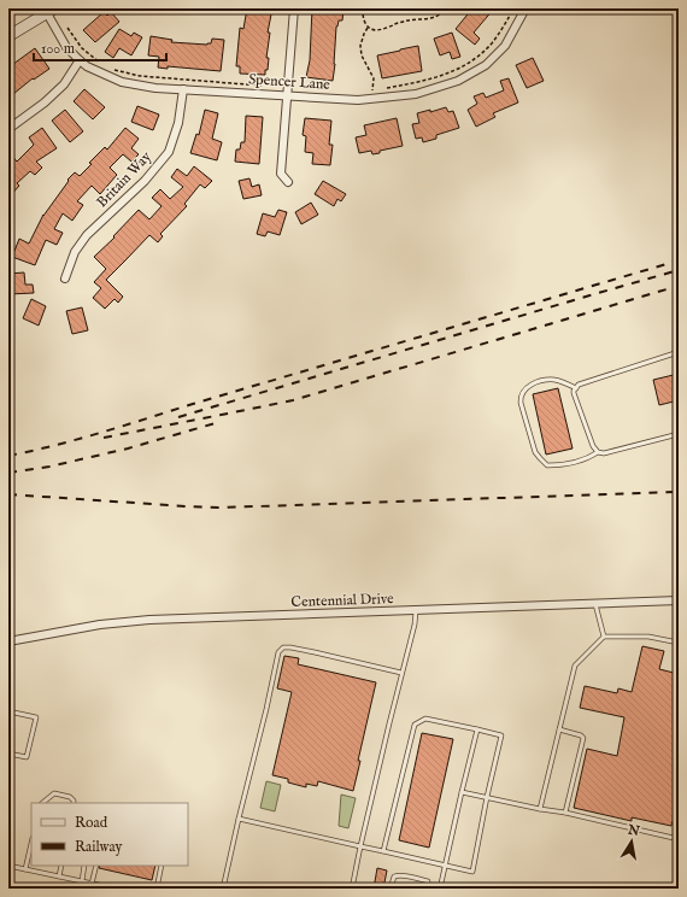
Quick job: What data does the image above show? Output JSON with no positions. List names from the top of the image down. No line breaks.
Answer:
{"streets":{"street":["Spencer Lane","Britain Way","Centennial Drive"]},"crossings":[["Spencer Lane","Britain Way"]],"legend":["Road","Railway"],"scale_bar":"100 m","north":"top"}
